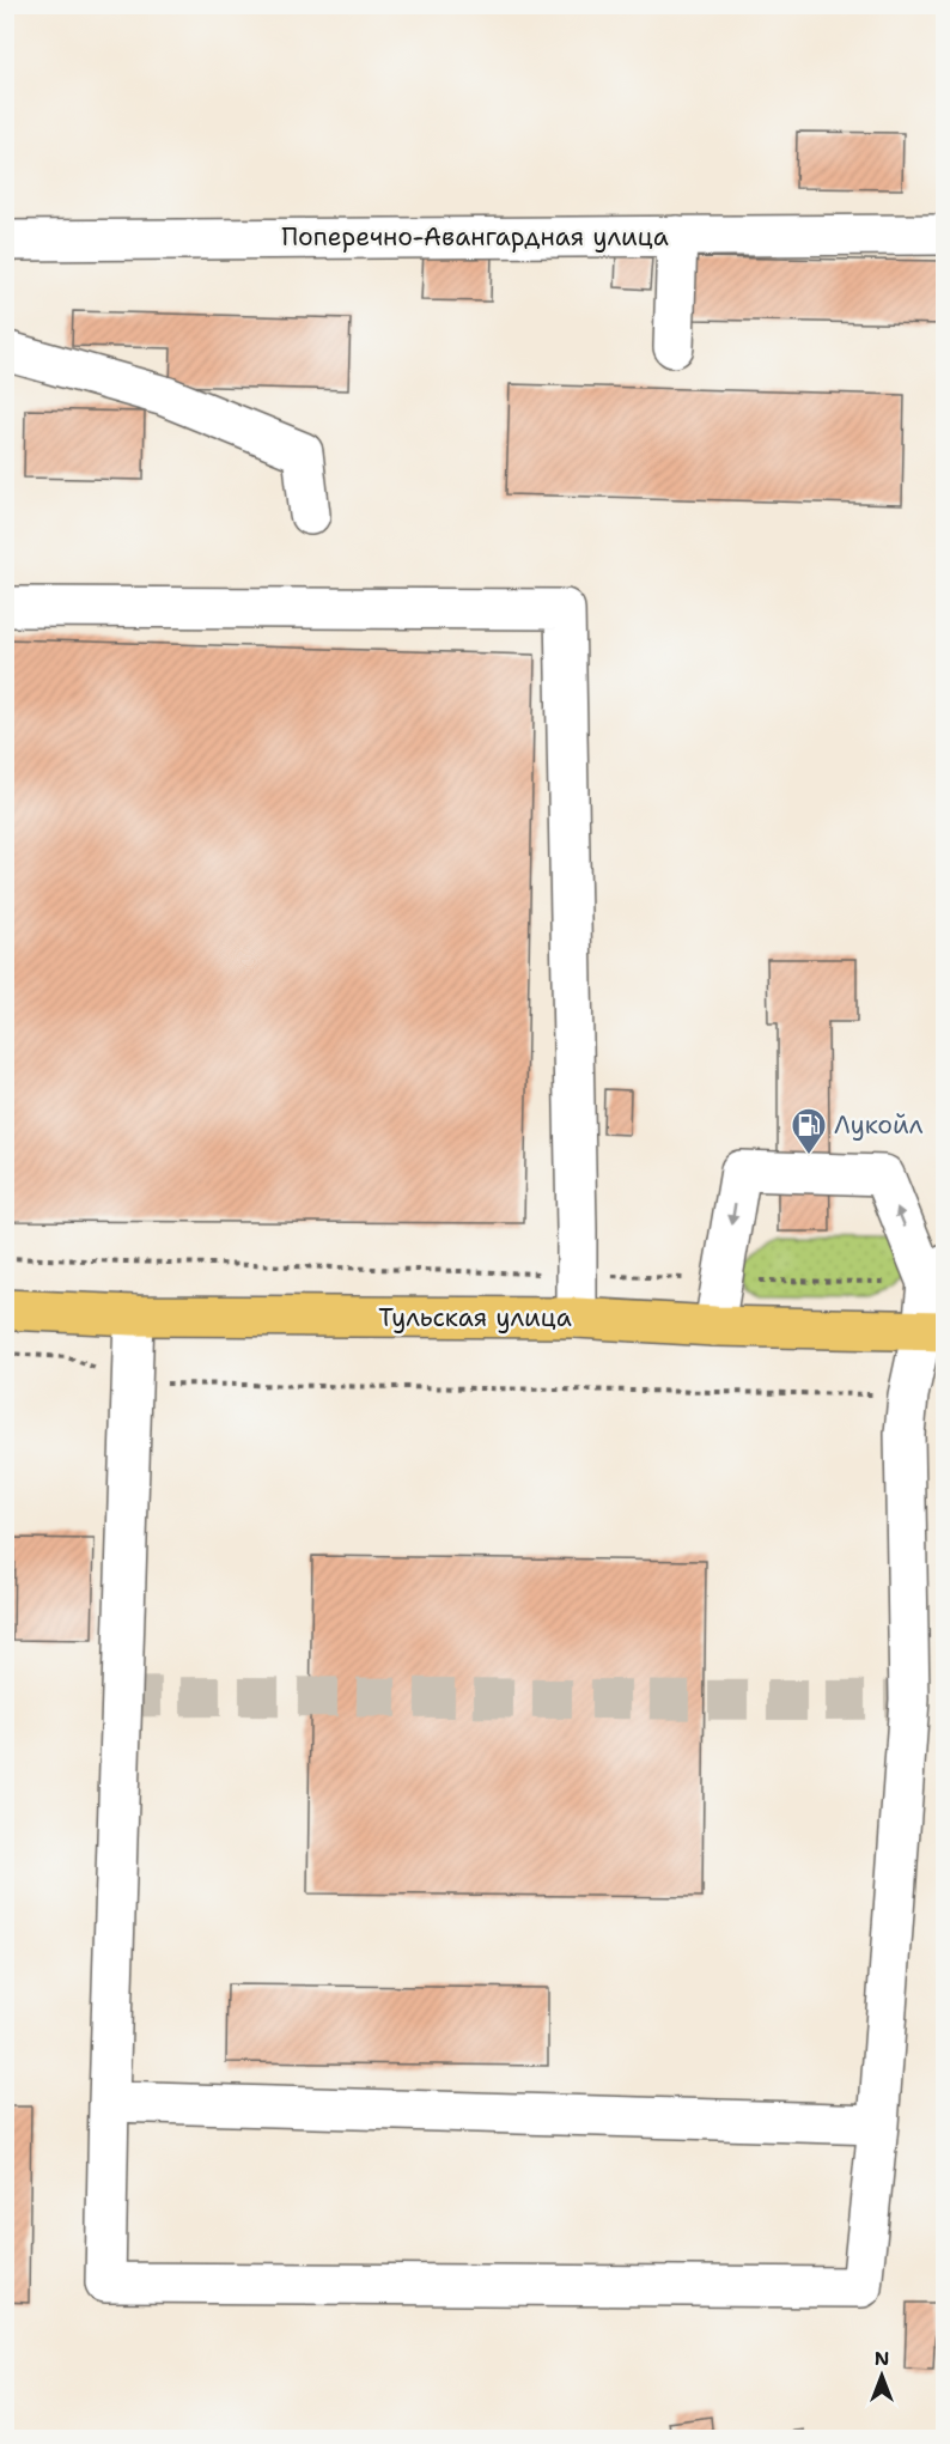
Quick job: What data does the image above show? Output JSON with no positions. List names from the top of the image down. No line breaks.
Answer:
{"streets":{"main road":["Тульская улица"],"street":["Поперечно-Авангардная улица"]},"places":{"fuel station":["Лукойл"]},"north":"top"}
